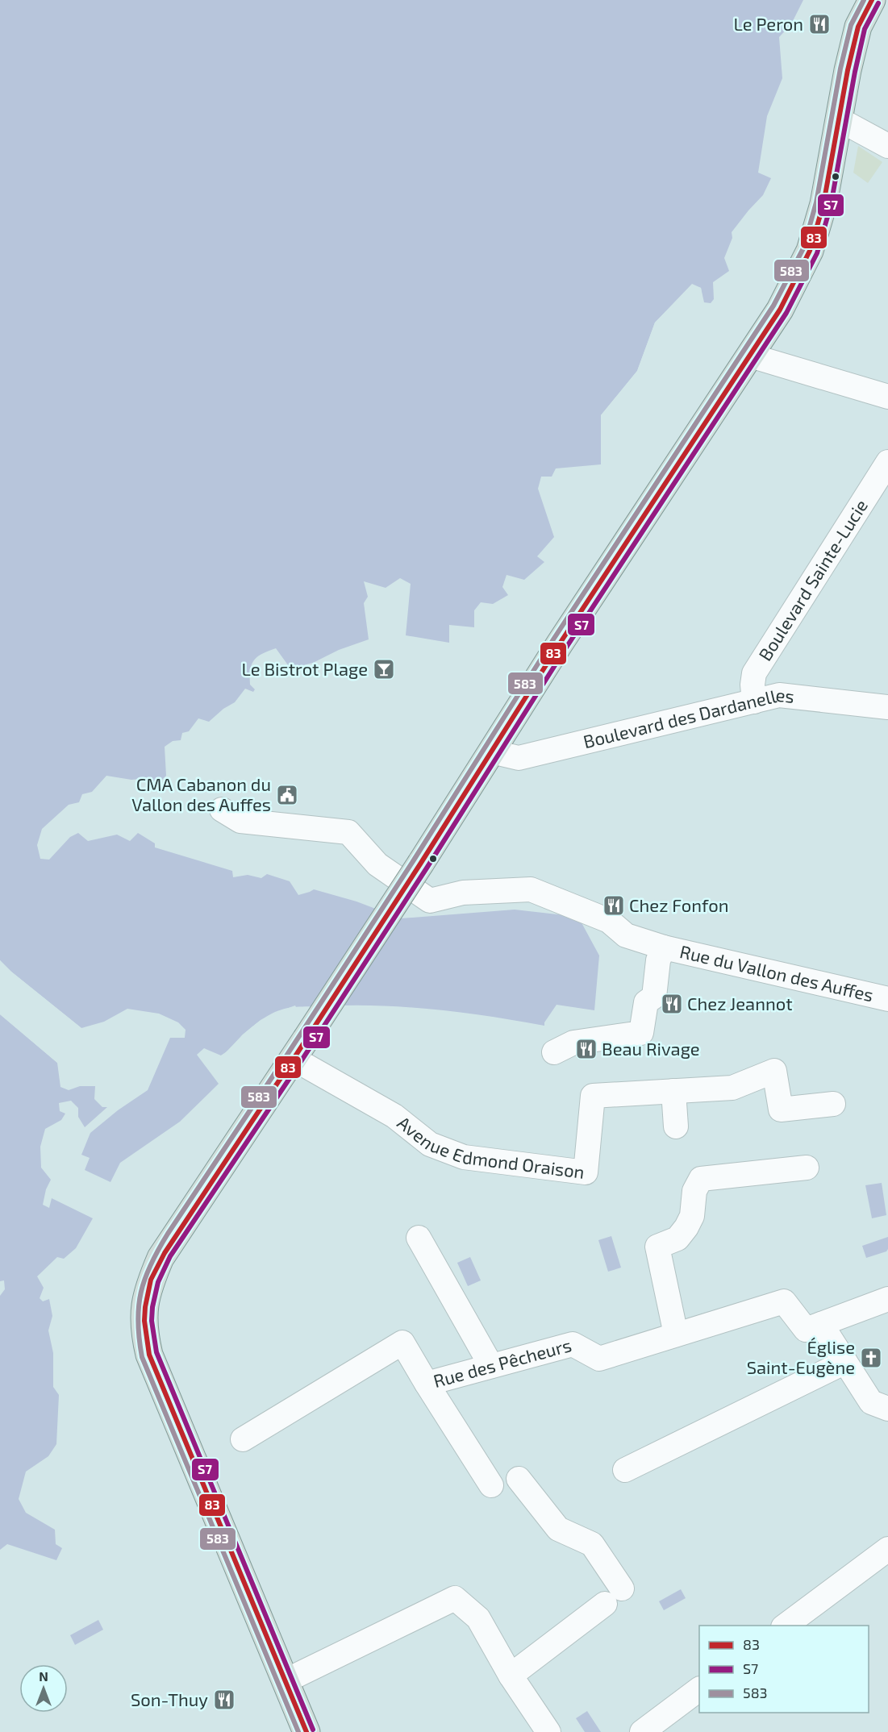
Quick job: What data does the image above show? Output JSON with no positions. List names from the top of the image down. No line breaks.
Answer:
{"streets":{"street":["Boulevard Sainte-Lucie","Boulevard des Dardanelles","Rue du Vallon des Auffes","Avenue Edmond Oraison","Rue des Pêcheurs"]},"crossings":[["Boulevard Sainte-Lucie","Boulevard des Dardanelles"]],"places":{"restaurant":["Le Peron","Chez Fonfon","Chez Jeannot","Beau Rivage","Son-Thuy"],"bar":["Le Bistrot Plage"],"public building":["CMA Cabanon du Vallon des Auffes"],"church":["Église Saint-Eugène"]},"lines":["transit line 83","transit line 583","transit line S7"],"legend":["83","S7","583"],"north":"top"}
